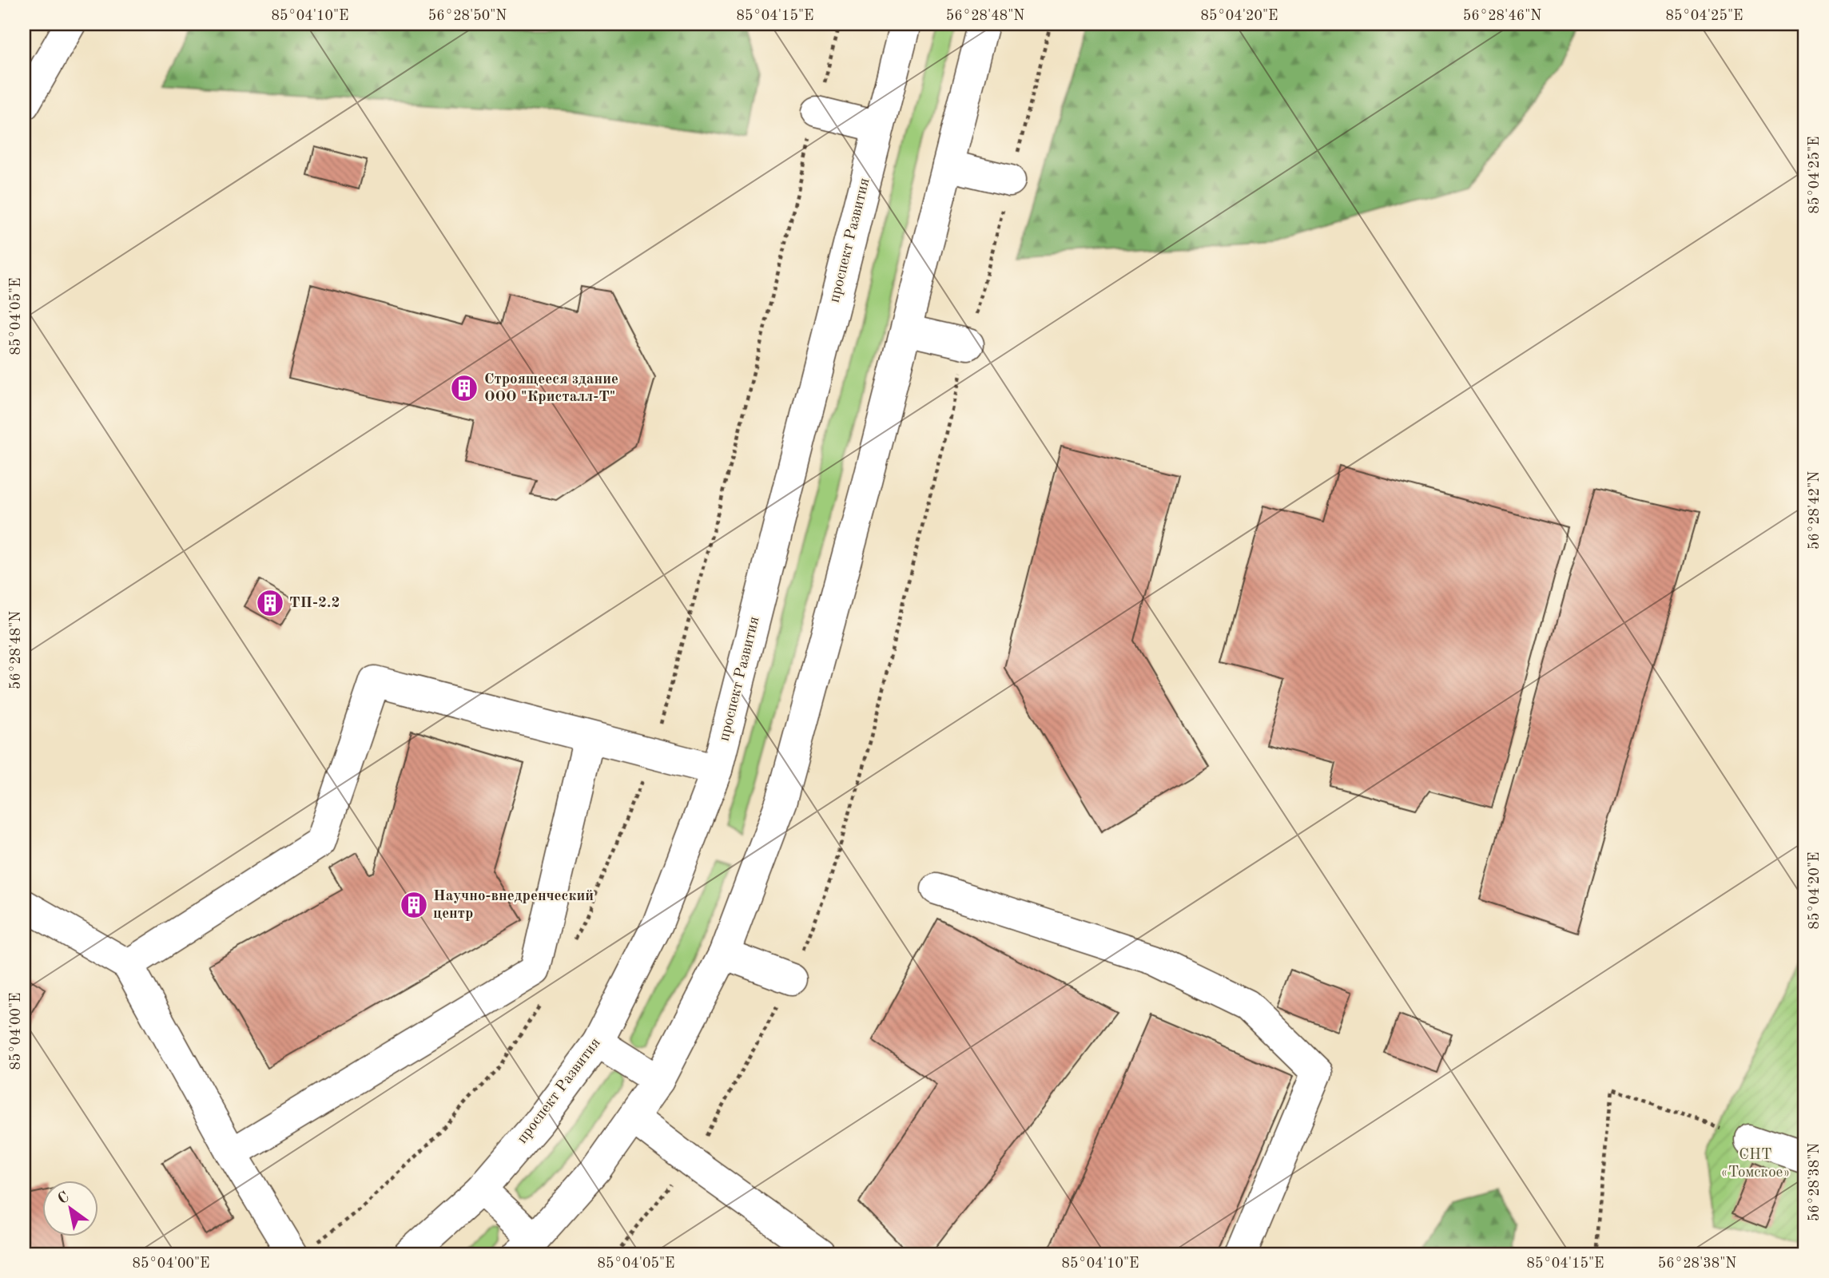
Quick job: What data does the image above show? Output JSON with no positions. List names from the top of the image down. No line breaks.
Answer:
{"streets":{"street":["проспект Развития"]},"parks":["СНТ «Томское»"],"places":{"building":["Строящееся здание ООО \"Кристалл-Т\"","ТП-2.2","Научно-внедренческий центр"]},"north":"top left","coordinates":["85°04'10\"E","56°28'50\"N","85°04'15\"E","56°28'48\"N","85°04'20\"E","56°28'46\"N","85°04'25\"E","85°04'05\"E","56°28'42\"N","85°04'00\"E","56°28'38\"N"]}
